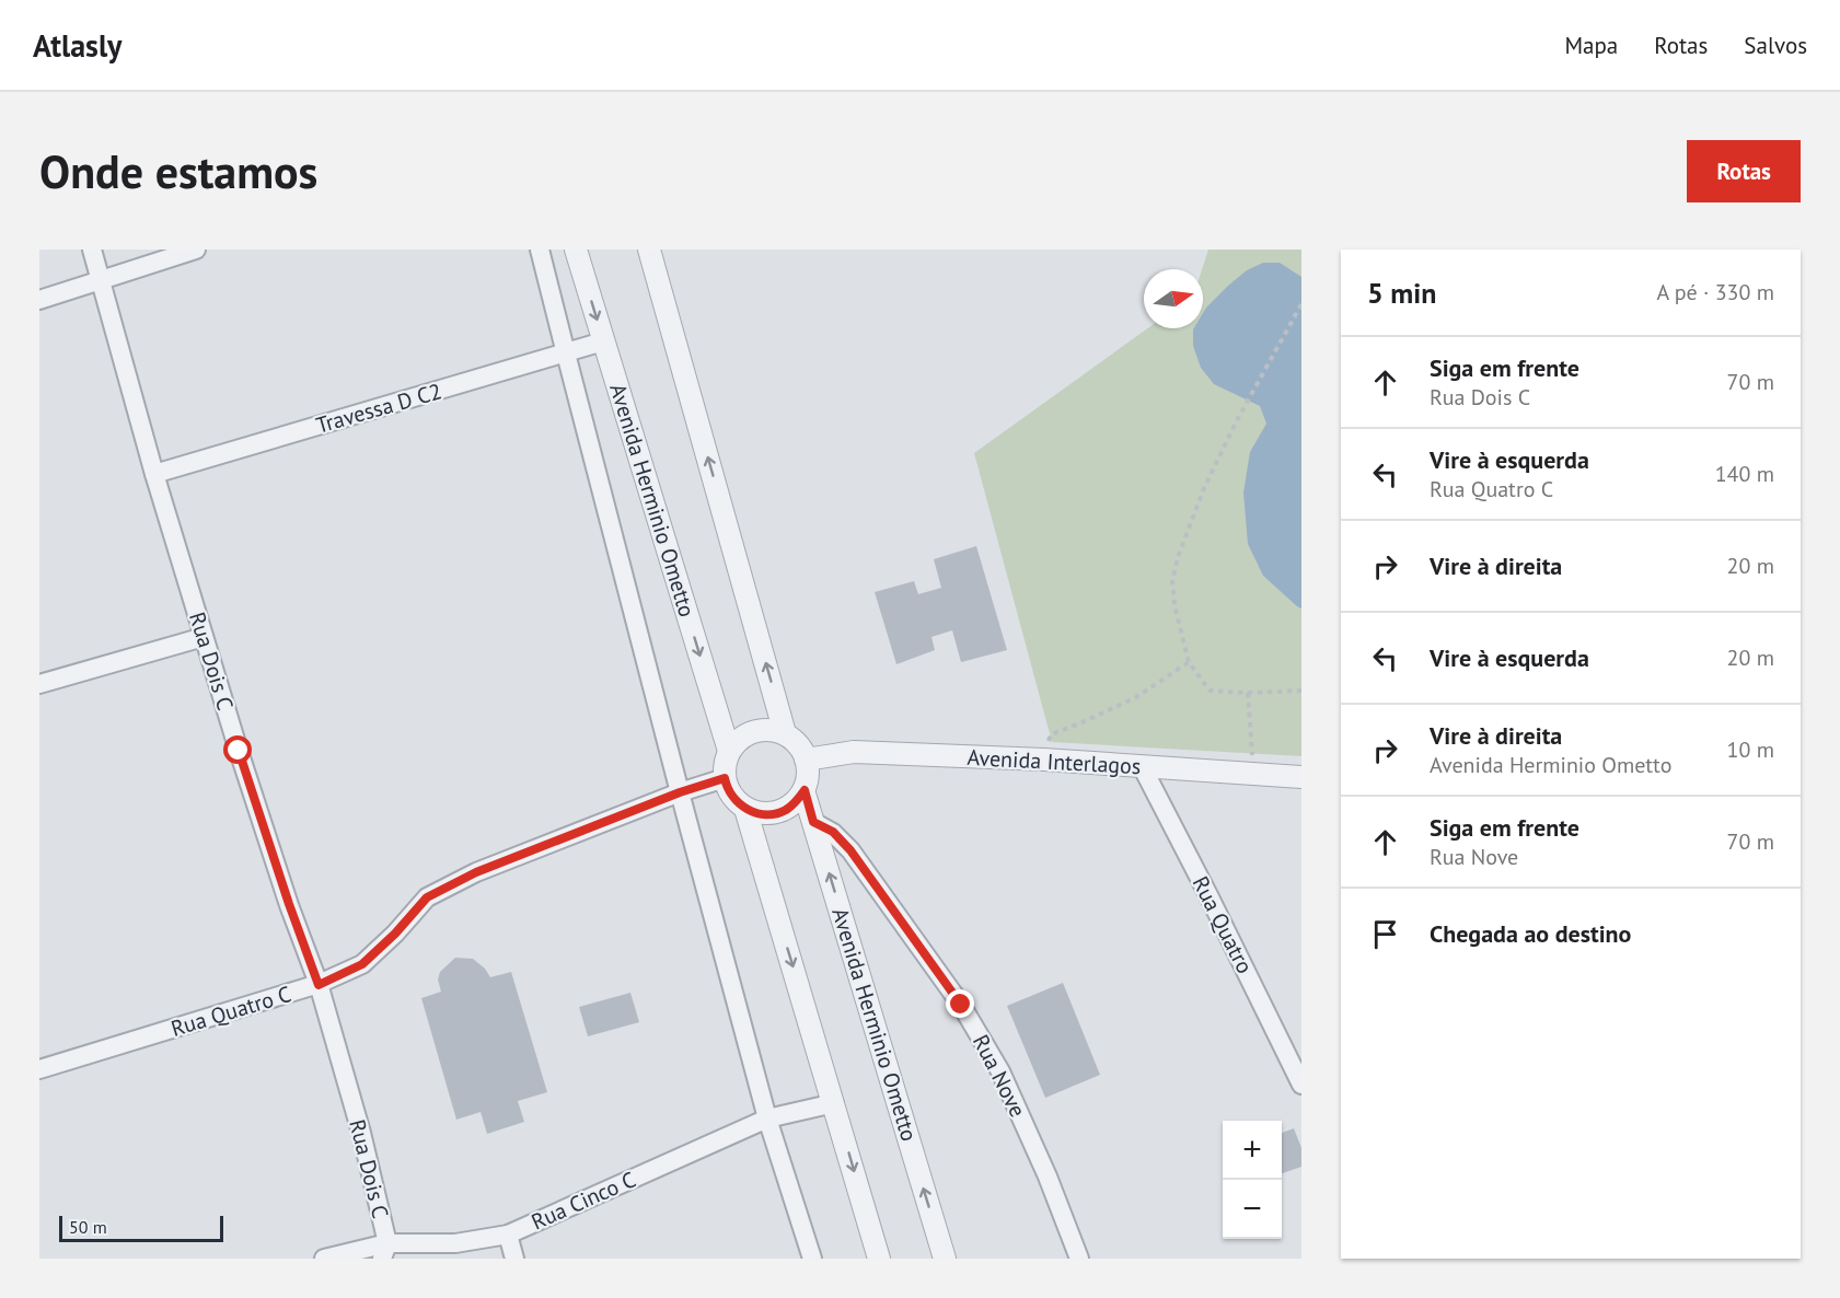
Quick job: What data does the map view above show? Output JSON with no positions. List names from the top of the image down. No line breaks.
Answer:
{"streets":{"street":["Travessa D C2","Avenida Herminio Ometto","Rua Dois C","Avenida Interlagos","Rua Quatro","Rua Quatro C","Rua Nove","Rua Cinco C"]},"crossings":[["Travessa D C2","Avenida Herminio Ometto"],["Travessa D C2","Rua Dois C"],["Avenida Herminio Ometto","Avenida Interlagos"],["Avenida Herminio Ometto","Rua Quatro C"],["Avenida Herminio Ometto","Rua Nove"],["Rua Dois C","Rua Quatro C"],["Rua Dois C","Rua Cinco C"],["Avenida Interlagos","Rua Quatro"],["Avenida Interlagos","Rua Quatro C"]],"scale_bar":"50 m","north":"right","page":{"header":"Atlasly","nav":["Mapa","Rotas","Salvos"],"buttons":"Rotas","title":"Onde estamos","heading":["5 min","A pé · 330 m"],"list":[["Siga em frente","Rua Dois C","70 m"],["Vire à esquerda","Rua Quatro C","140 m"],["Vire à direita","20 m"],["Vire à esquerda","20 m"],["Vire à direita","Avenida Herminio Ometto","10 m"],["Siga em frente","Rua Nove","70 m"],"Chegada ao destino"],"map_buttons":["+","−"],"scale":"50 m"}}
